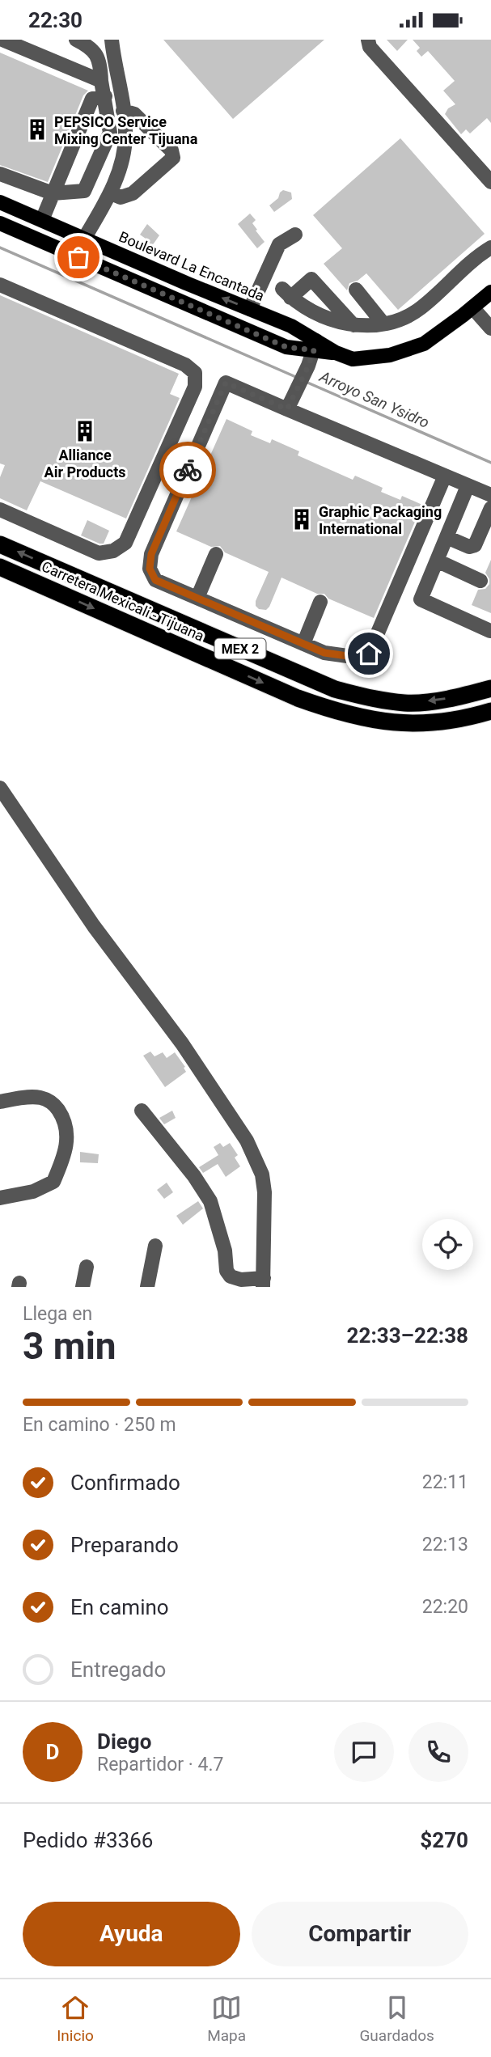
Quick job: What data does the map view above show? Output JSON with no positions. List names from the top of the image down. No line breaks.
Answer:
{"streets":{"highway":["Carretera Mexicali - Tijuana","MEX 2"],"main road":["Boulevard La Encantada"]},"water":["Arroyo San Ysidro"],"places":{"building":["PEPSICO Service Mixing Center Tijuana","Alliance Air Products","Graphic Packaging International"]},"page":{"status":"22:30","heading":["3 min","Llega en","22:33–22:38"],"panel":["Diego","Repartidor · 4.7","Pedido #3366","$270"],"bar":"En camino · 250 m","list":[["Confirmado","22:11"],["Preparando","22:13"],["En camino","22:20"],"Entregado"],"round":"D","buttons":["Ayuda","Compartir"],"tabs":["Inicio","Mapa","Guardados"]}}
